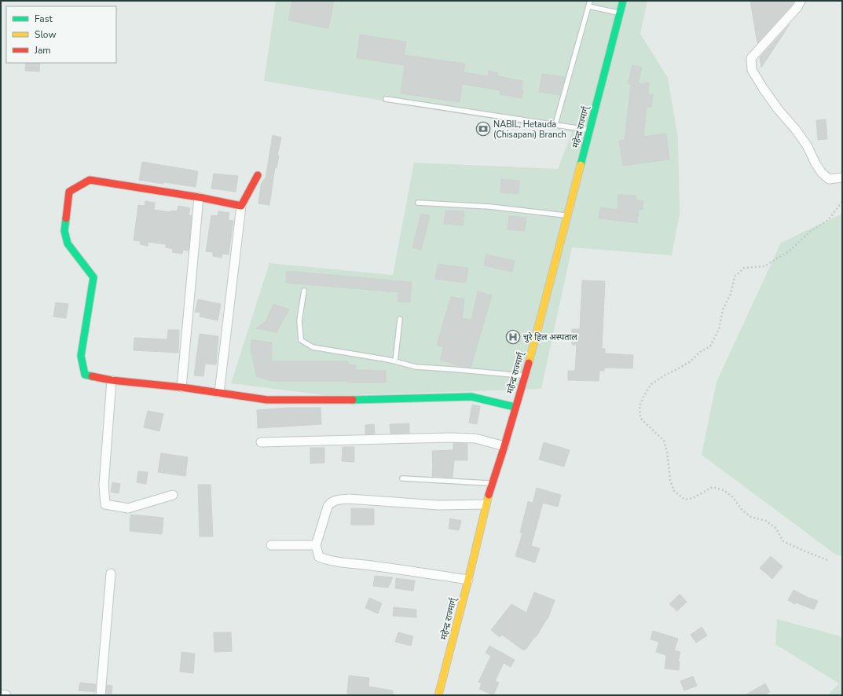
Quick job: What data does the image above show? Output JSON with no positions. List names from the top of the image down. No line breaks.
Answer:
{"streets":{"main road":["महेन्द्र राज्मार्ग्"]},"places":{"bank":["NABIL, Hetauda (Chisapani) Branch"],"hospital":["चुरे हिल अस्पताल"]},"legend":["Fast","Slow","Jam"]}
